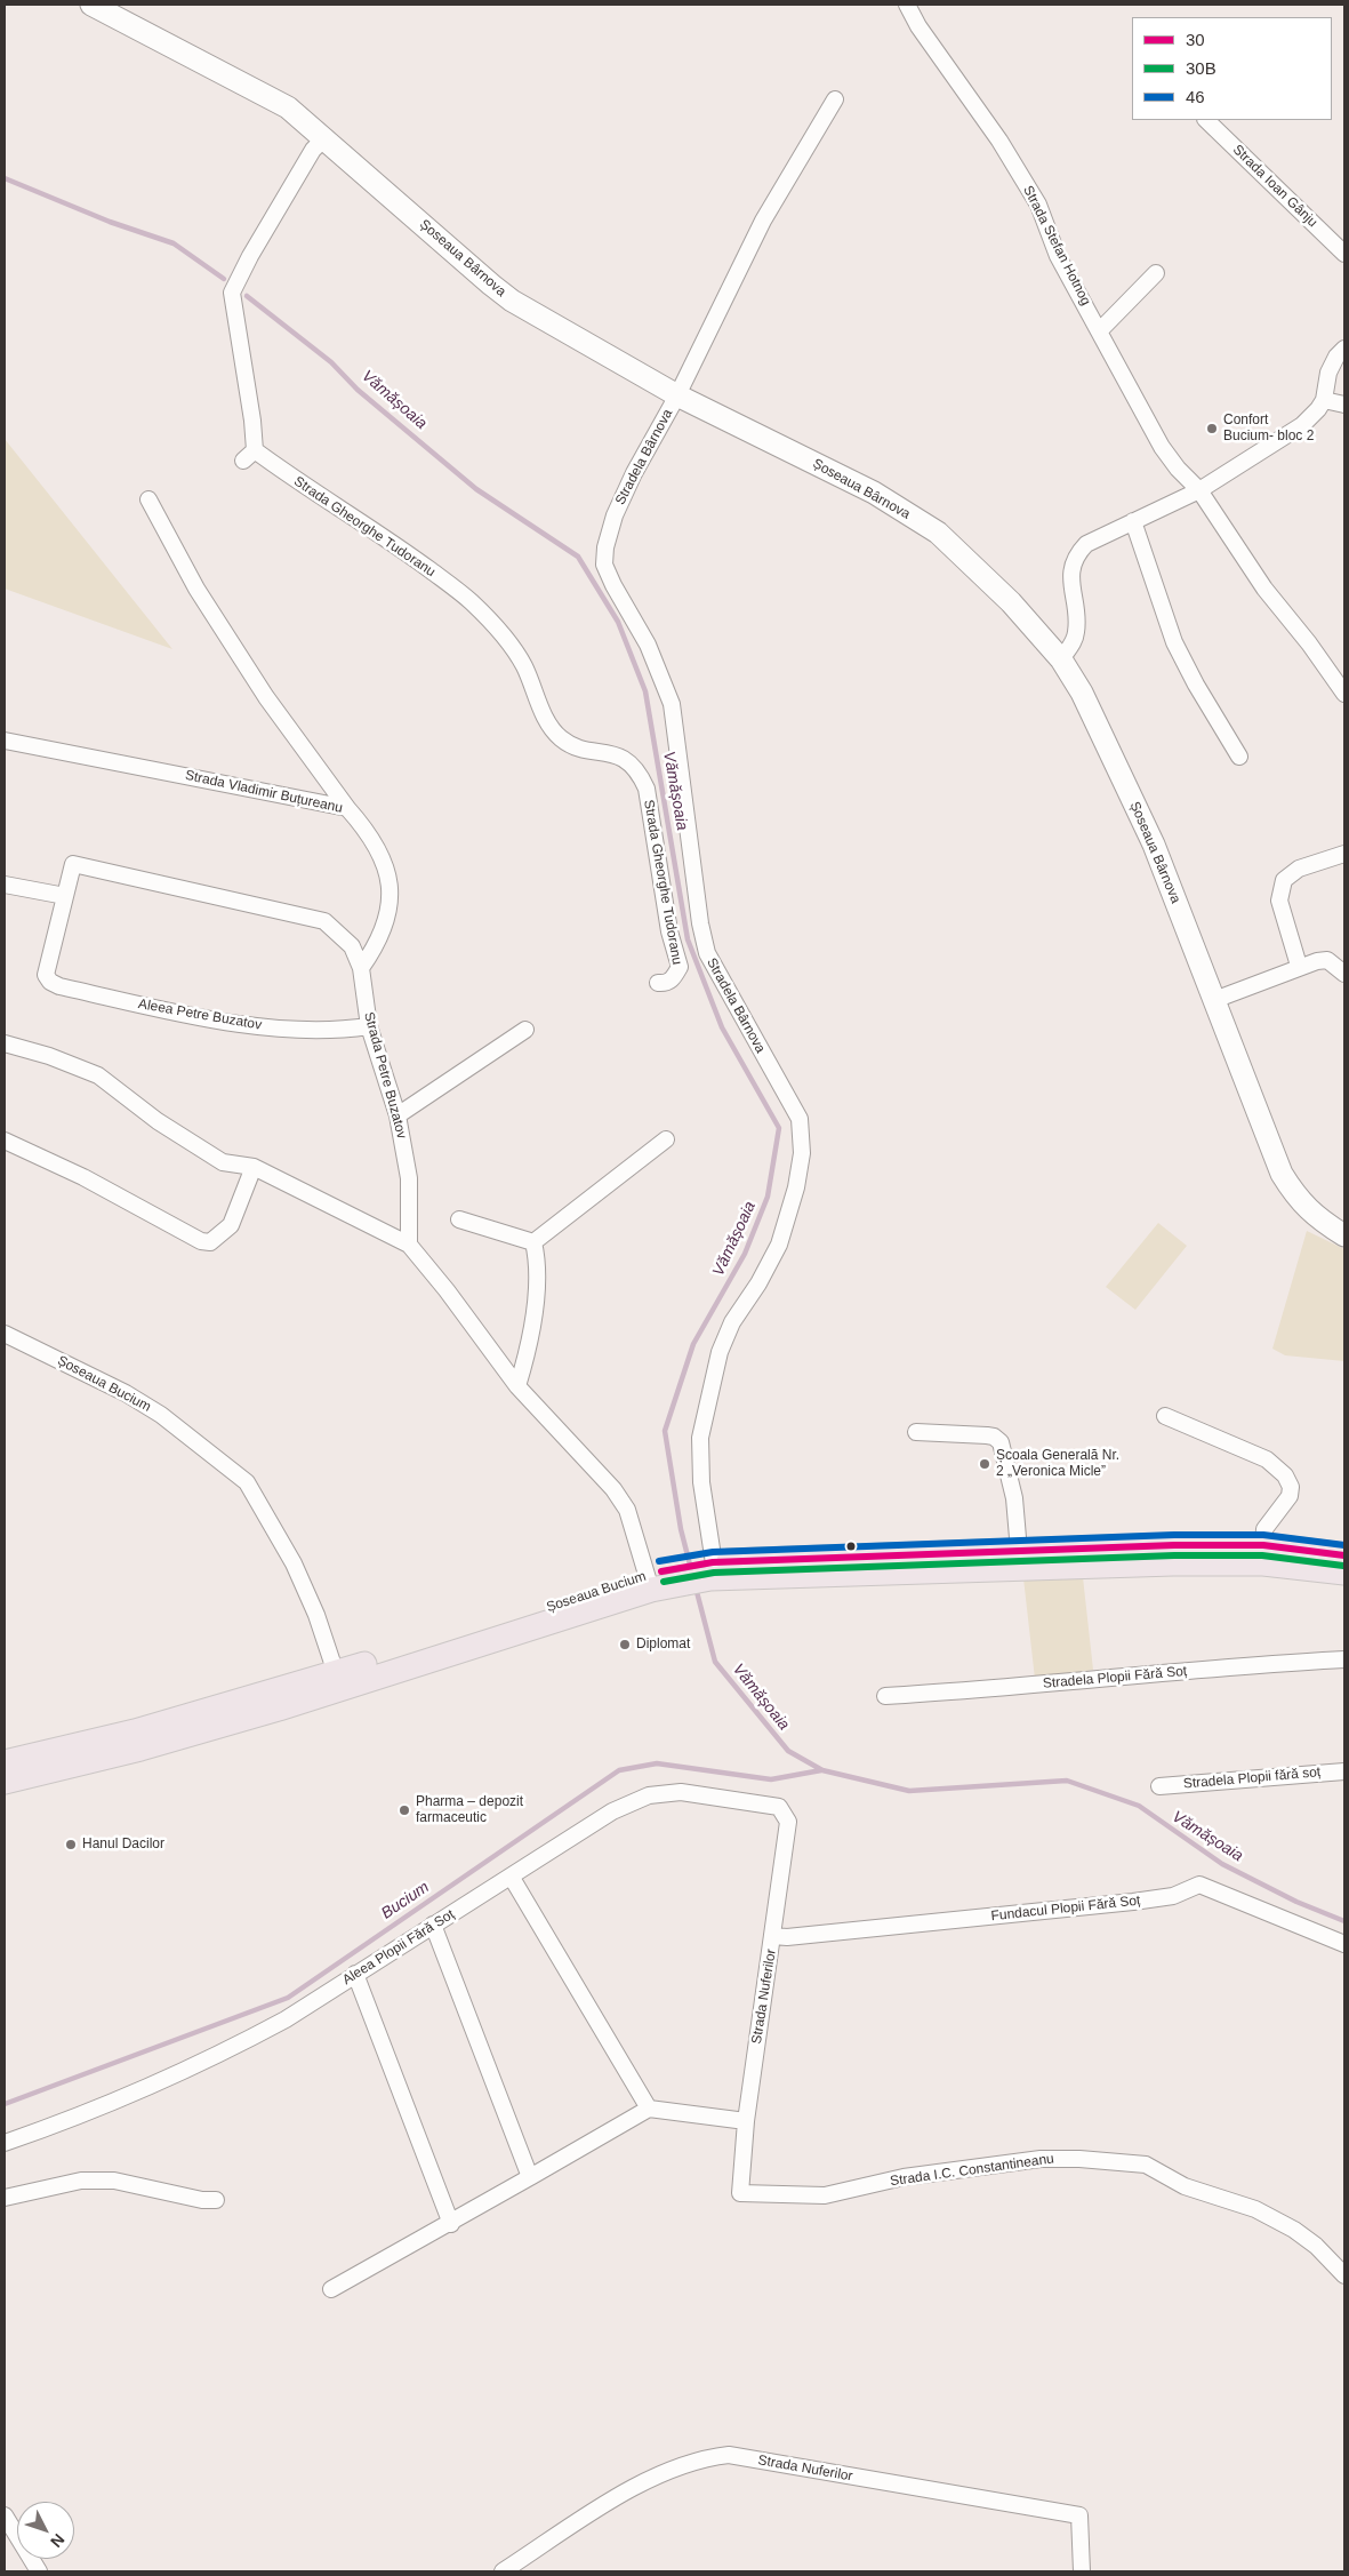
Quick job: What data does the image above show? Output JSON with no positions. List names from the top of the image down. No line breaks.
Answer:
{"streets":{"main road":["Șoseaua Bârnova","Șoseaua Bucium"],"street":["Strada Ioan Gânju","Strada Stefan Hotnog","Stradela Bârnova","Strada Gheorghe Tudoranu","Strada Vladimir Buțureanu","Aleea Petre Buzatov","Strada Petre Buzatov","Stradela Plopii Fără Soț","Stradela Plopii fără soț","Fundacul Plopii Fără Soț","Aleea Plopii Fără Soț","Strada Nuferilor","Strada I.C. Constantineanu"]},"crossings":[["Șoseaua Bârnova","Stradela Bârnova"],["Șoseaua Bârnova","Strada Gheorghe Tudoranu"],["Stradela Bârnova","Șoseaua Bucium"],["Strada Vladimir Buțureanu","Strada Petre Buzatov"],["Aleea Petre Buzatov","Strada Petre Buzatov"],["Fundacul Plopii Fără Soț","Strada Nuferilor"],["Aleea Plopii Fără Soț","Strada Nuferilor"],["Strada Nuferilor","Strada I.C. Constantineanu"]],"water":["Vămășoaia","Bucium"],"places":["Confort Bucium- bloc 2","Școala Generală Nr. 2 „Veronica Micle”","Diplomat","Pharma – depozit farmaceutic","Hanul Dacilor"],"lines":["transit line 46","transit line 30","transit line 30B"],"legend":["30","30B","46"],"north":"bottom right"}
